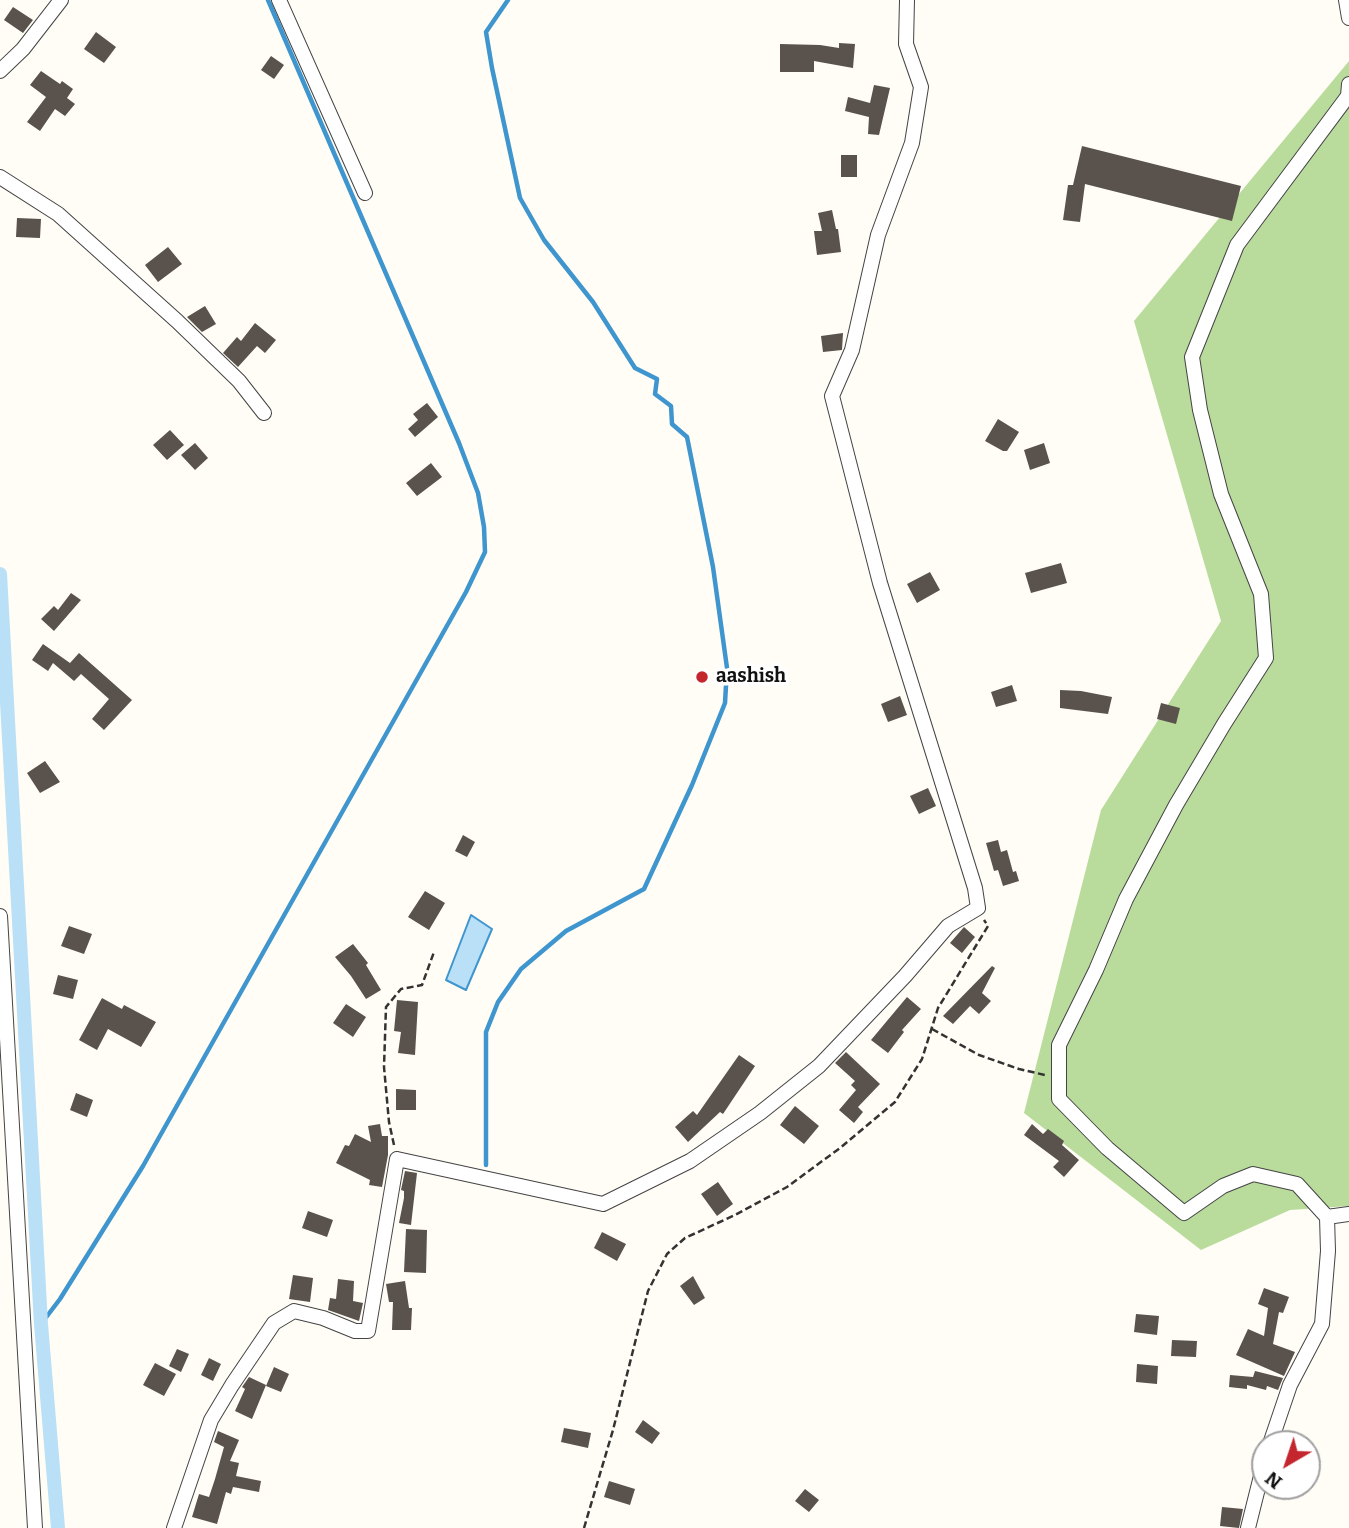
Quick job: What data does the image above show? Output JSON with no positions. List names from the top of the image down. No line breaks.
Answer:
{"places":["aashish"],"north":"bottom left"}
